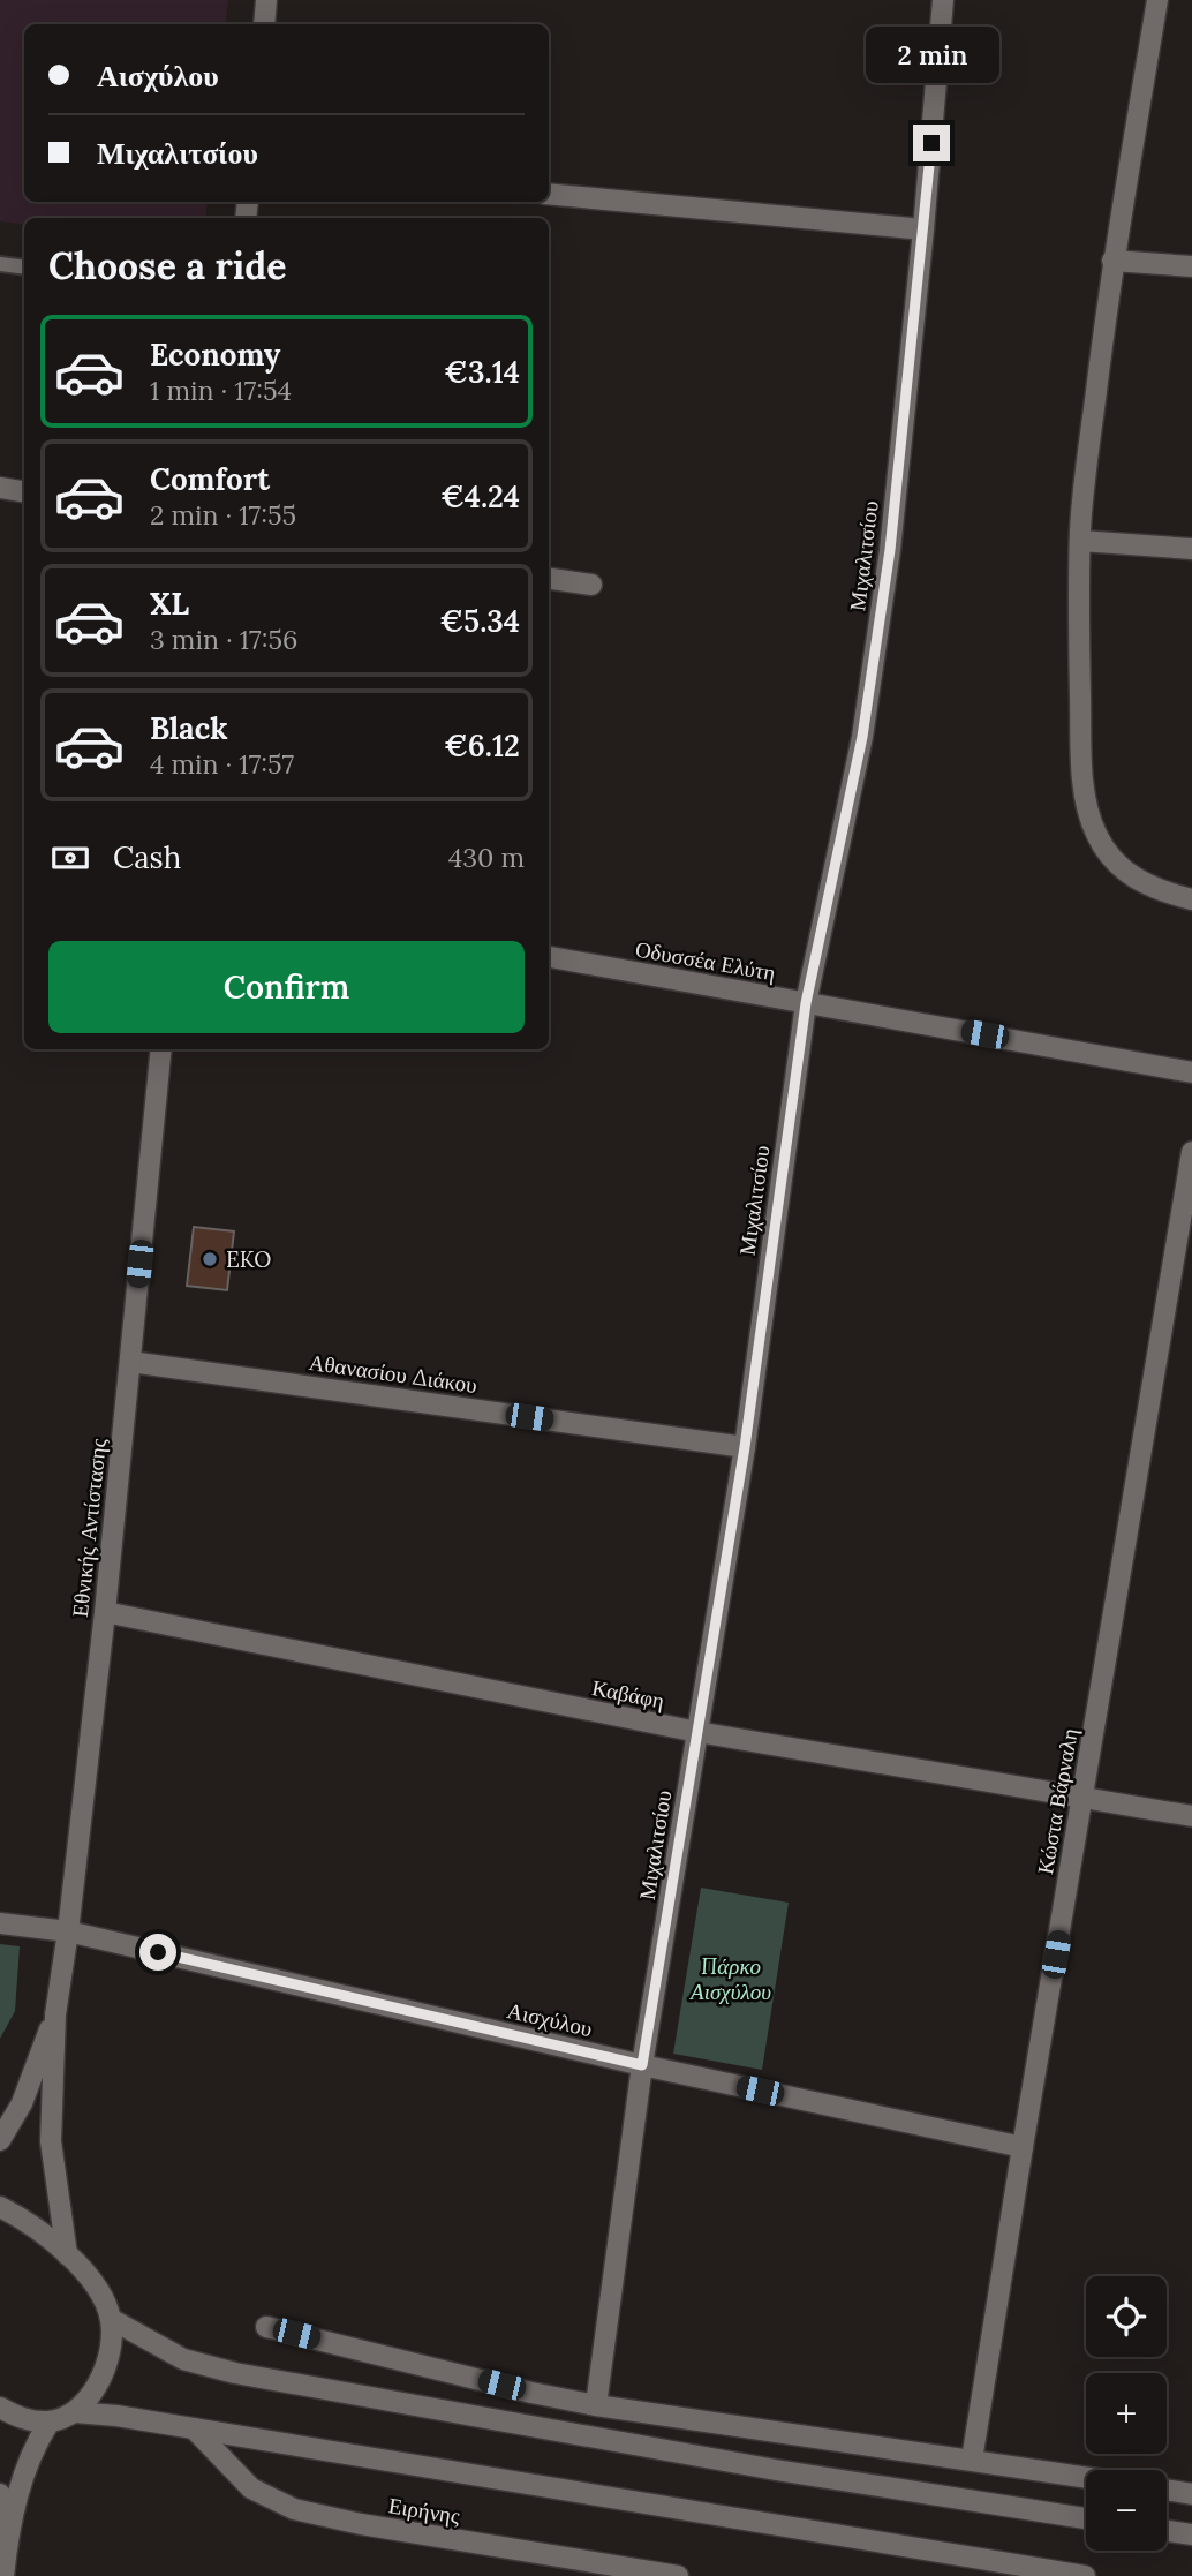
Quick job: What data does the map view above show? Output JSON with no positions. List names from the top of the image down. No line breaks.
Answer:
{"streets":{"street":["Μιχαλιτσίου","Οδυσσέα Ελύτη","Αθανασίου Διάκου","Εθνικής Αντίστασης","Καβάφη","Κώστα Βάρναλη","Αισχύλου","Ειρήνης"]},"crossings":[["Μιχαλιτσίου","Οδυσσέα Ελύτη"],["Μιχαλιτσίου","Αθανασίου Διάκου"],["Μιχαλιτσίου","Καβάφη"],["Μιχαλιτσίου","Αισχύλου"],["Αθανασίου Διάκου","Εθνικής Αντίστασης"],["Εθνικής Αντίστασης","Καβάφη"],["Εθνικής Αντίστασης","Αισχύλου"],["Καβάφη","Κώστα Βάρναλη"],["Κώστα Βάρναλη","Αισχύλου"]],"parks":["Πάρκο Αισχύλου"],"places":["EKO"],"page":{"banner":["Αισχύλου","Μιχαλιτσίου"],"bubble":"2 min","heading":"Choose a ride","list":[{"name":"Economy","note":"1 min · 17:54","value":"€3.14"},{"name":"Comfort","note":"2 min · 17:55","value":"€4.24"},{"name":"XL","note":"3 min · 17:56","value":"€5.34"},{"name":"Black","note":"4 min · 17:57","value":"€6.12"}],"pay":["Cash","430 m"],"buttons":"Confirm","map_buttons":["+","−"]}}
